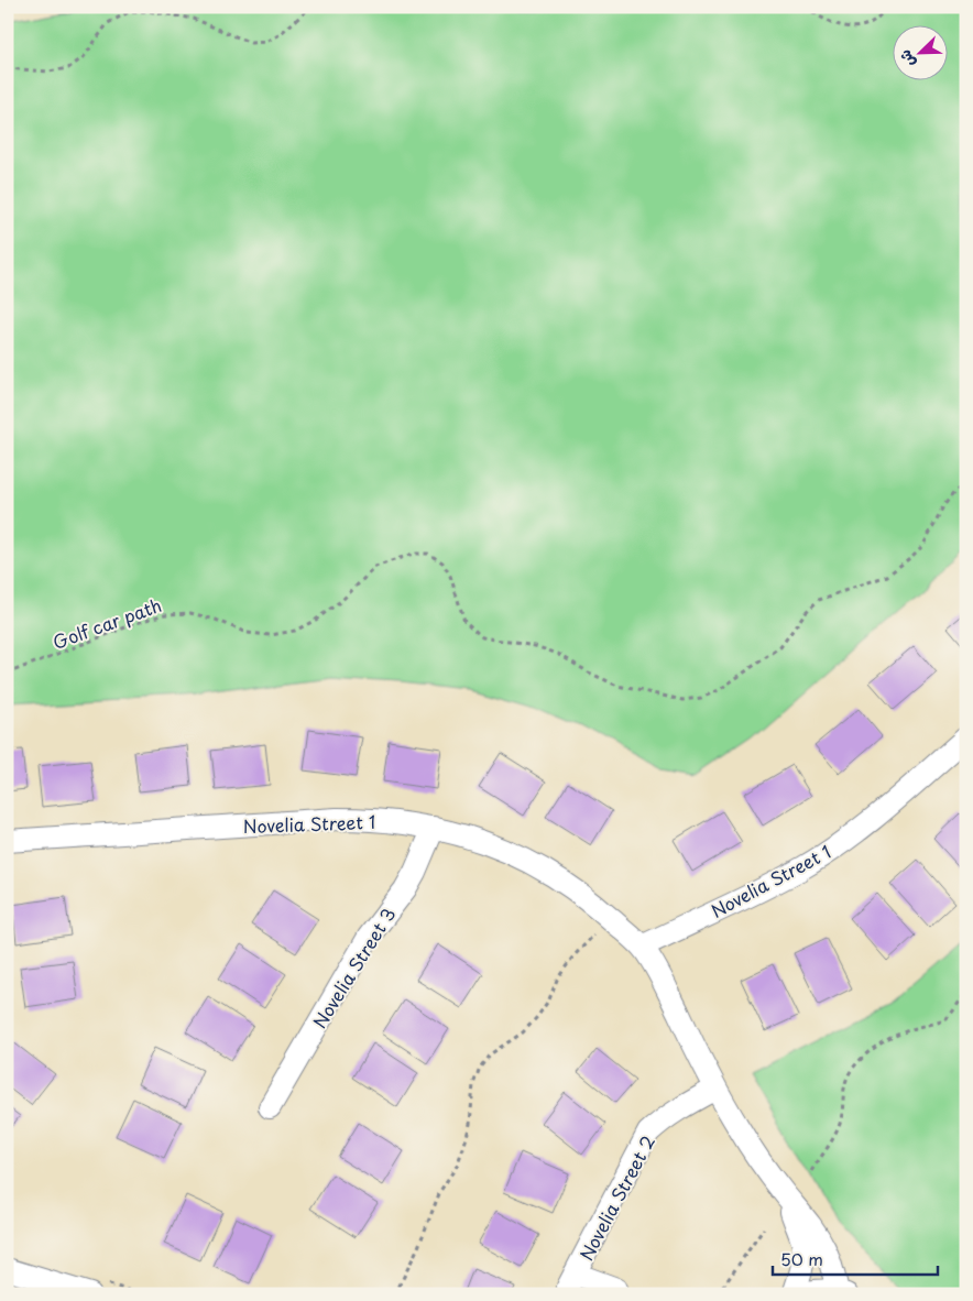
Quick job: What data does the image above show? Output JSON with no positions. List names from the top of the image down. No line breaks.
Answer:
{"streets":{"street":["Novelia Street 1","Novelia Street 3","Novelia Street 2"],"path":["Golf car path"]},"crossings":[["Novelia Street 1","Novelia Street 3"],["Novelia Street 1","Novelia Street 2"]],"scale_bar":"50 m","north":"bottom left"}
